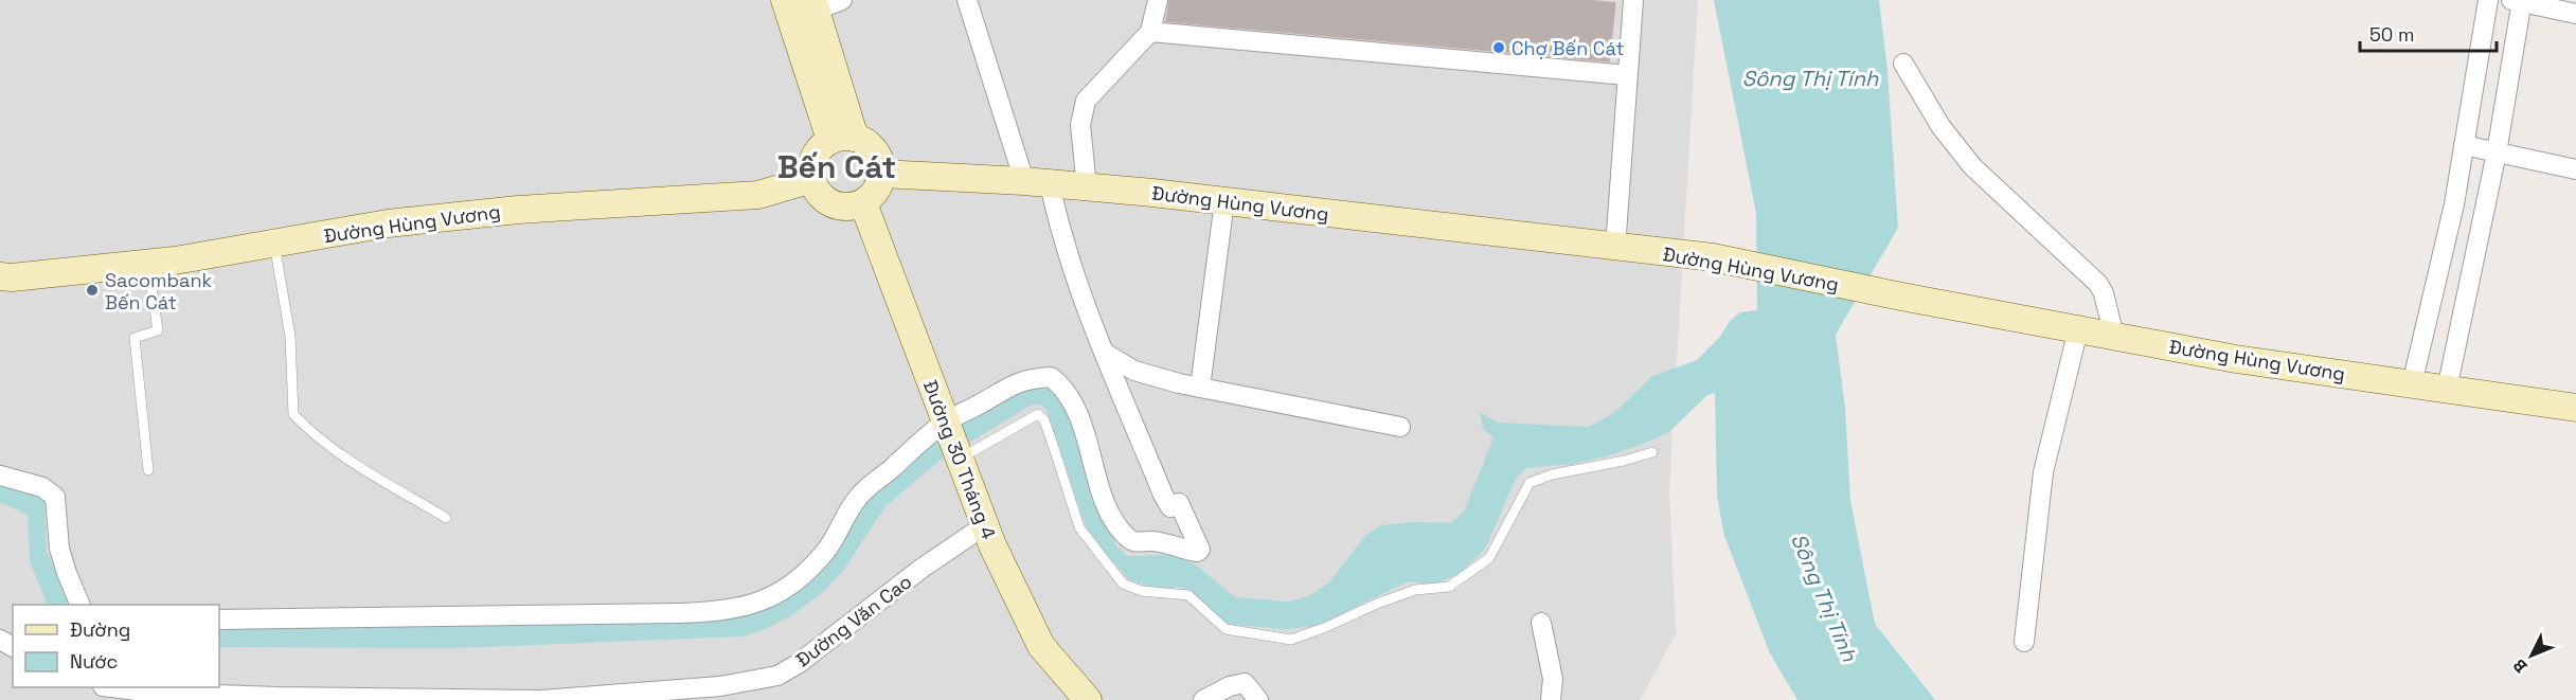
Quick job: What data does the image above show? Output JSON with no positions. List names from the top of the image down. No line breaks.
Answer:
{"streets":{"main road":["Đường Hùng Vương","Đường 30 Tháng 4"],"street":["Đường Văn Cao"]},"crossings":[["Đường Hùng Vương","Đường 30 Tháng 4"],["Đường 30 Tháng 4","Đường Văn Cao"]],"districts":["Bến Cát"],"water":["Sông Thị Tính"],"places":["Chợ Bến Cát","Sacombank Bến Cát"],"legend":["Đường","Nước"],"scale_bar":"50 m","north":"bottom left"}
